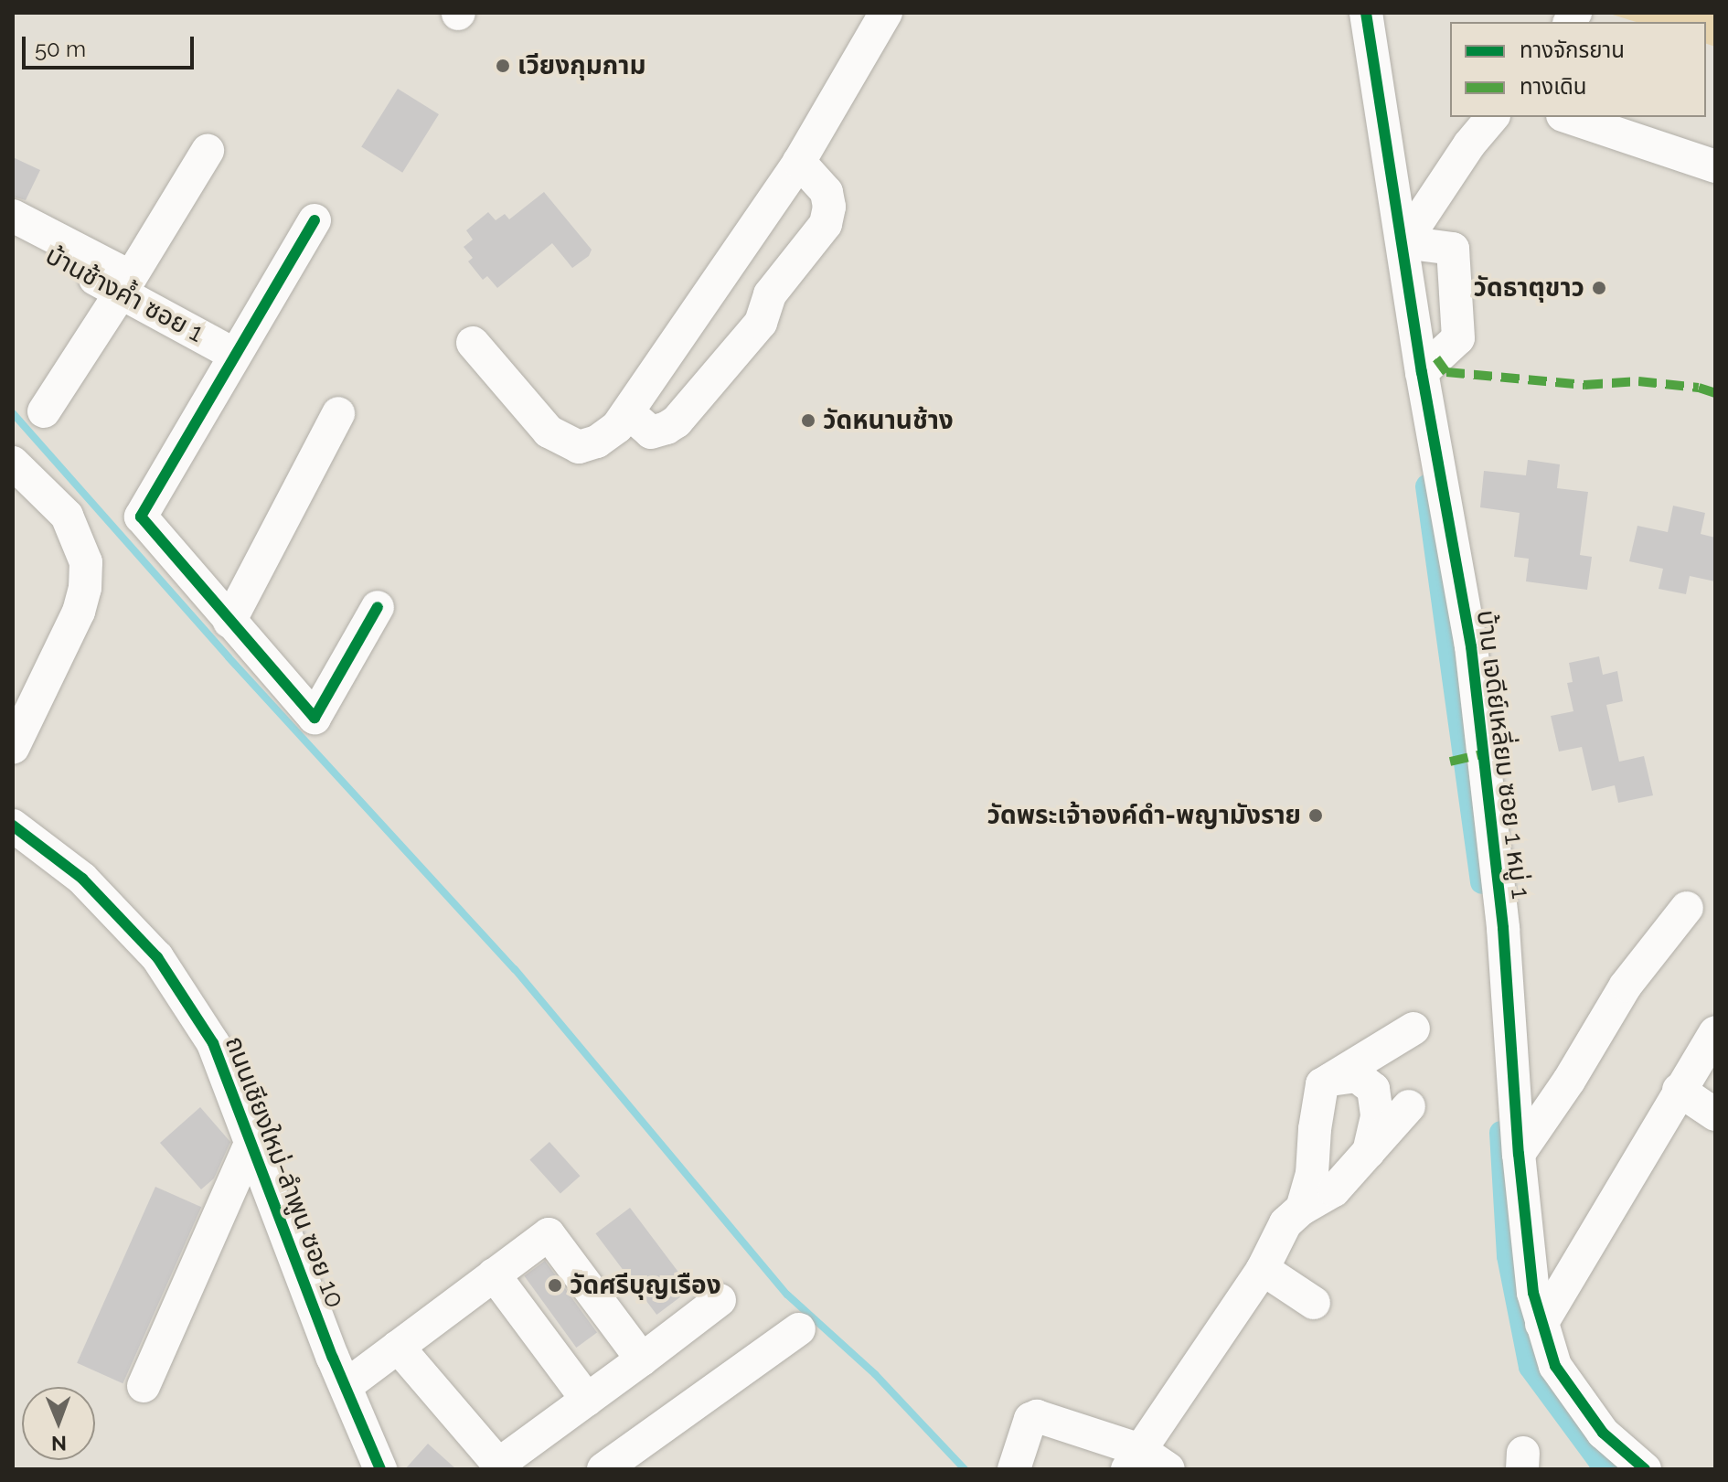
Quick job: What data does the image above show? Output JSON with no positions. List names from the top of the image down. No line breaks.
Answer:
{"streets":{"street":["บ้านช้างค้ำ ซอย 1","บ้าน เจดีย์เหลี่ยม ซอย 1 หมู่ 1","ถนนเชียงใหม่-ลำพูน ซอย 10"]},"places":["เวียงกุมกาม","วัดธาตุขาว","วัดหนานช้าง","วัดพระเจ้าองค์ดำ-พญามังราย","วัดศรีบุญเรือง"],"legend":["ทางจักรยาน","ทางเดิน"],"scale_bar":"50 m","north":"bottom"}
